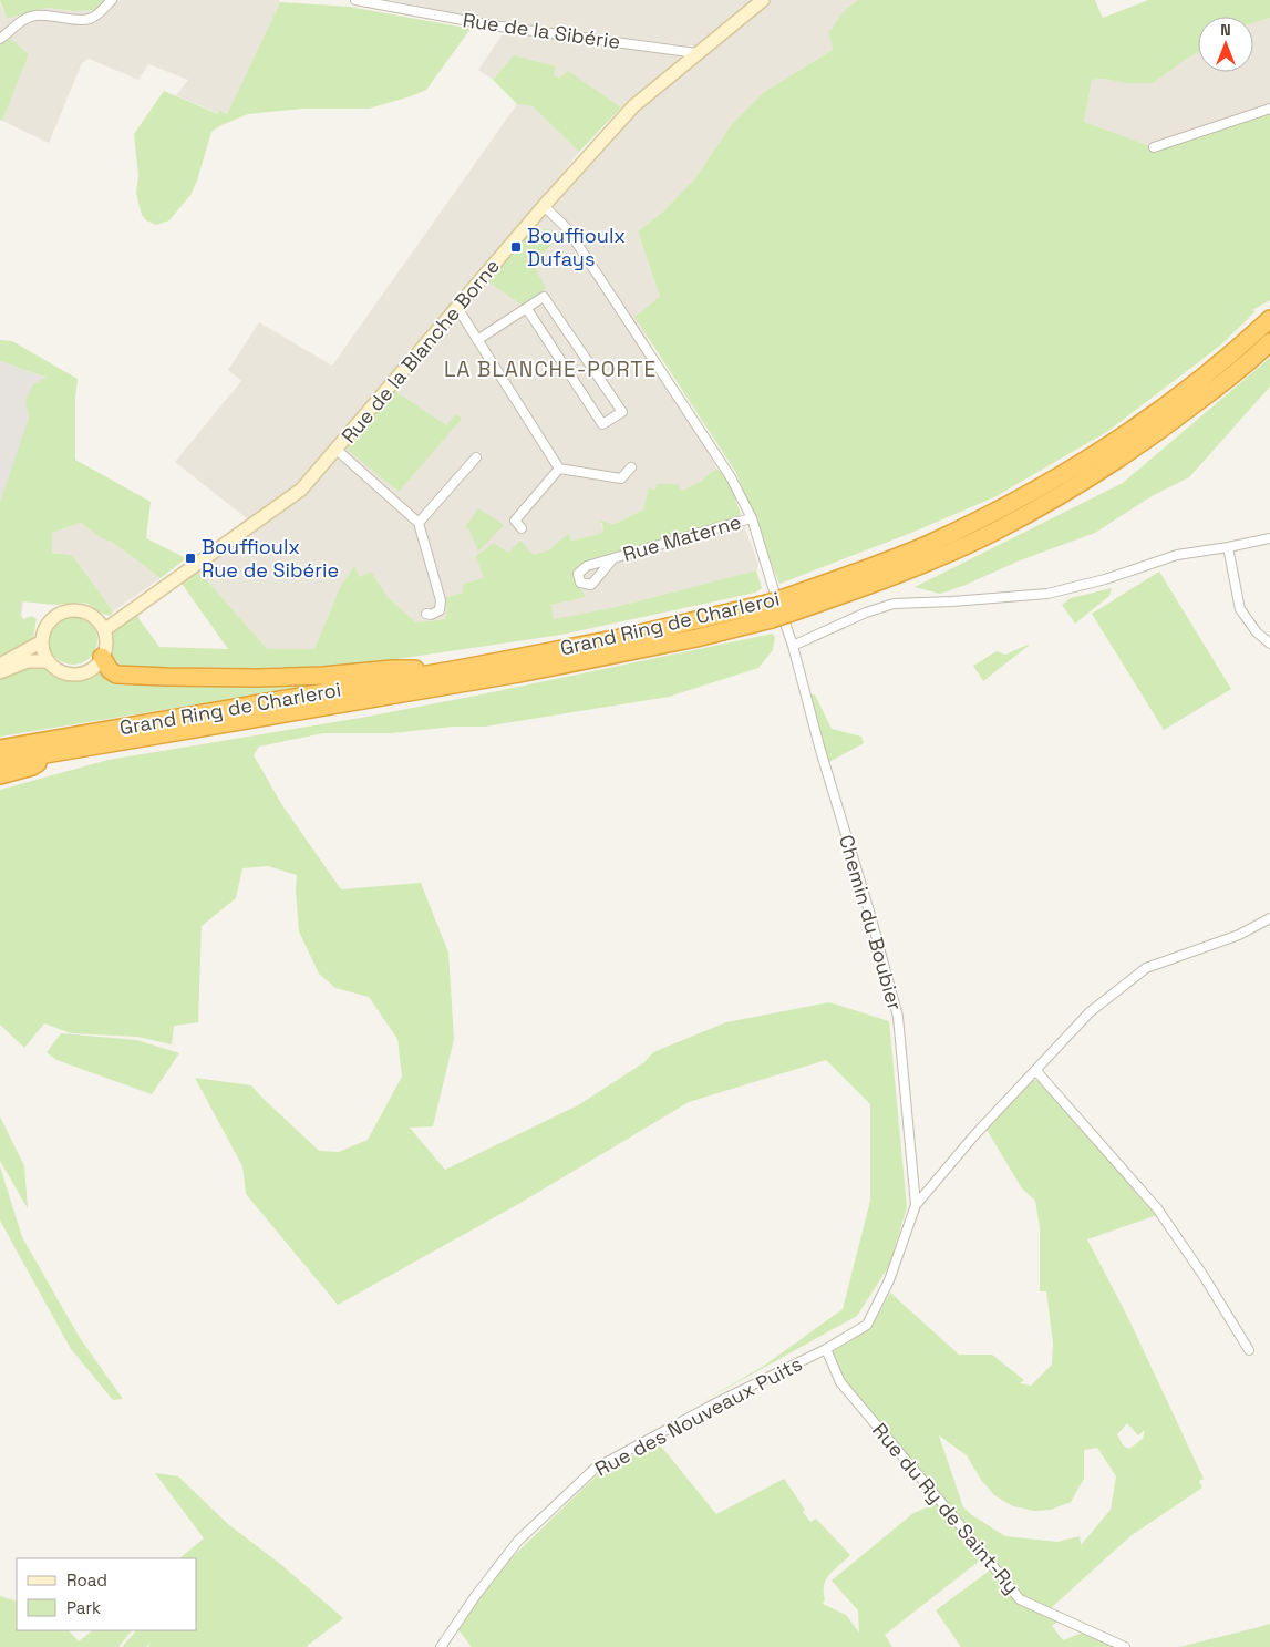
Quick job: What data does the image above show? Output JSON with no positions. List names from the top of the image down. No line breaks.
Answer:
{"streets":{"highway":["Grand Ring de Charleroi"],"street":["Rue de la Sibérie","Rue de la Blanche Borne","Rue Materne","Chemin du Boubier","Rue des Nouveaux Puits","Rue du Ry de Saint-Ry"]},"crossings":[["Rue de la Sibérie","Rue de la Blanche Borne"],["Rue de la Blanche Borne","Chemin du Boubier"],["Rue Materne","Chemin du Boubier"],["Chemin du Boubier","Rue des Nouveaux Puits"],["Rue des Nouveaux Puits","Rue du Ry de Saint-Ry"]],"districts":["LA BLANCHE-PORTE"],"places":{"transit":["Bouffioulx Dufays","Bouffioulx Rue de Sibérie"]},"legend":["Road","Park"],"north":"top"}
